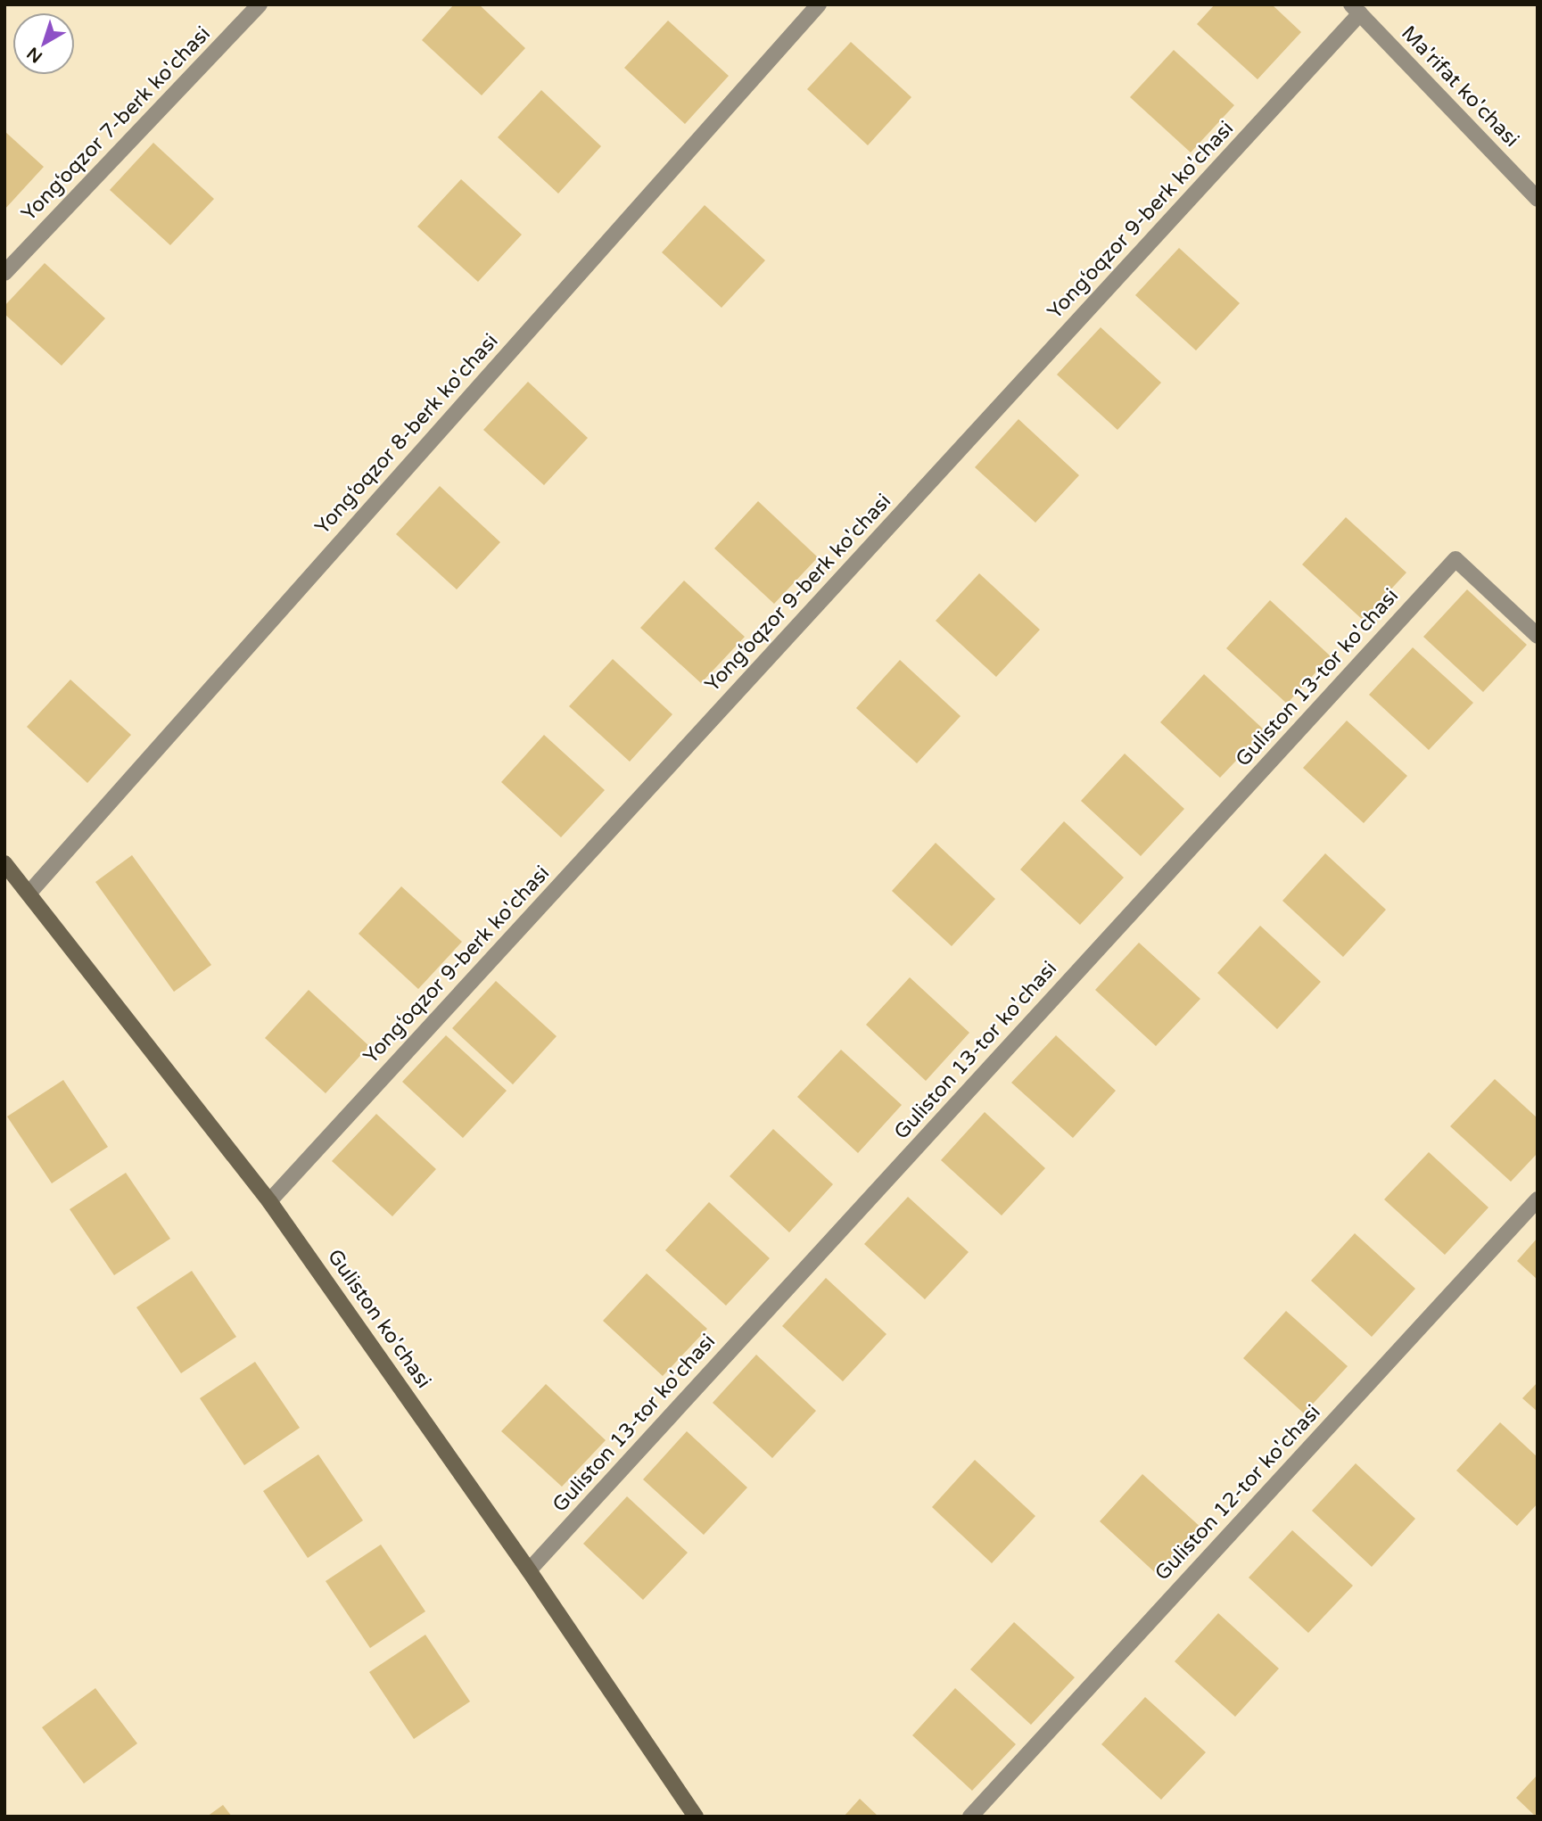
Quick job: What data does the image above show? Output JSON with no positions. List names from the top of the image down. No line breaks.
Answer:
{"streets":{"main road":["Guliston ko'chasi"],"street":["Ma'rifat ko'chasi","Yong‘oqzor 7-berk ko'chasi","Yong‘oqzor 9-berk ko'chasi","Yong‘oqzor 8-berk ko'chasi","Guliston 13-tor ko'chasi","Guliston 12-tor ko'chasi"]},"crossings":[["Ma'rifat ko'chasi","Yong‘oqzor 9-berk ko'chasi"],["Yong‘oqzor 9-berk ko'chasi","Guliston ko'chasi"],["Yong‘oqzor 8-berk ko'chasi","Guliston ko'chasi"],["Guliston 13-tor ko'chasi","Guliston ko'chasi"]],"north":"bottom left"}
